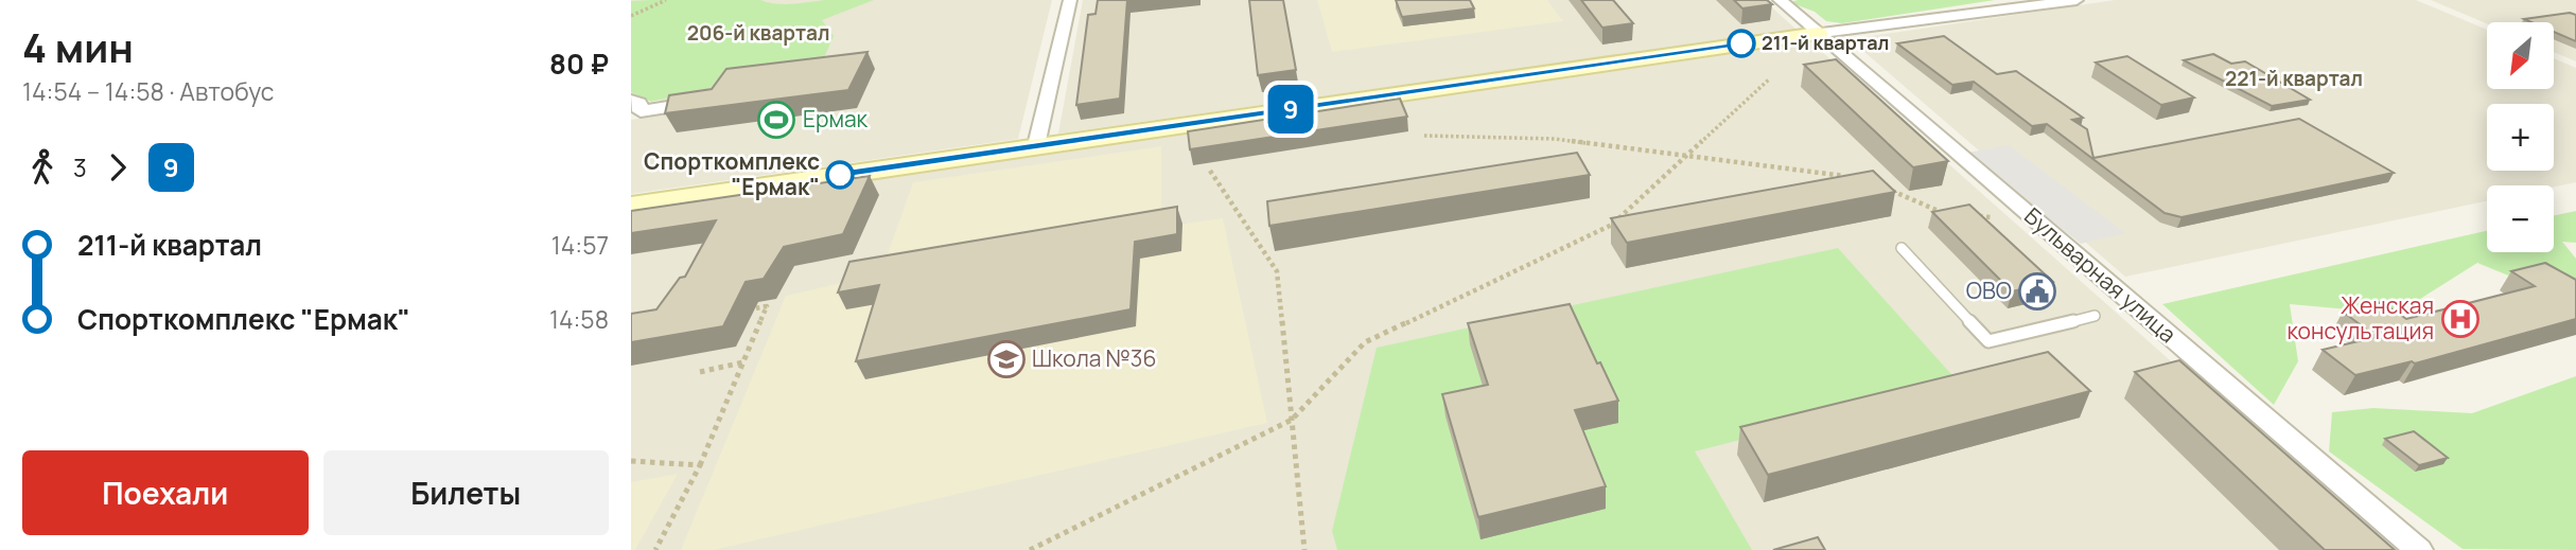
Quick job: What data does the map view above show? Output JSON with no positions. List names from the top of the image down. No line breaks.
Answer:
{"streets":{"street":["Бульварная улица"]},"districts":["206-й квартал","221-й квартал"],"places":{"other":["211-й квартал","Спорткомплекс \"Ермак\""],"sports":["Ермак"],"public building":["ОВО"],"hospital":["Женская консультация"],"school or university":["Школа №36"]},"lines":["bus line 9"],"north":"bottom left","page":{"heading":["4 мин","14:54 – 14:58 · Автобус","80 ₽"],"on_map":"9","map_buttons":["+","−"],"legs":["3","9"],"list":[{"name":"211-й квартал","value":"14:57"},{"name":"Спорткомплекс \"Ермак\"","value":"14:58"}],"buttons":["Поехали","Билеты"]}}
